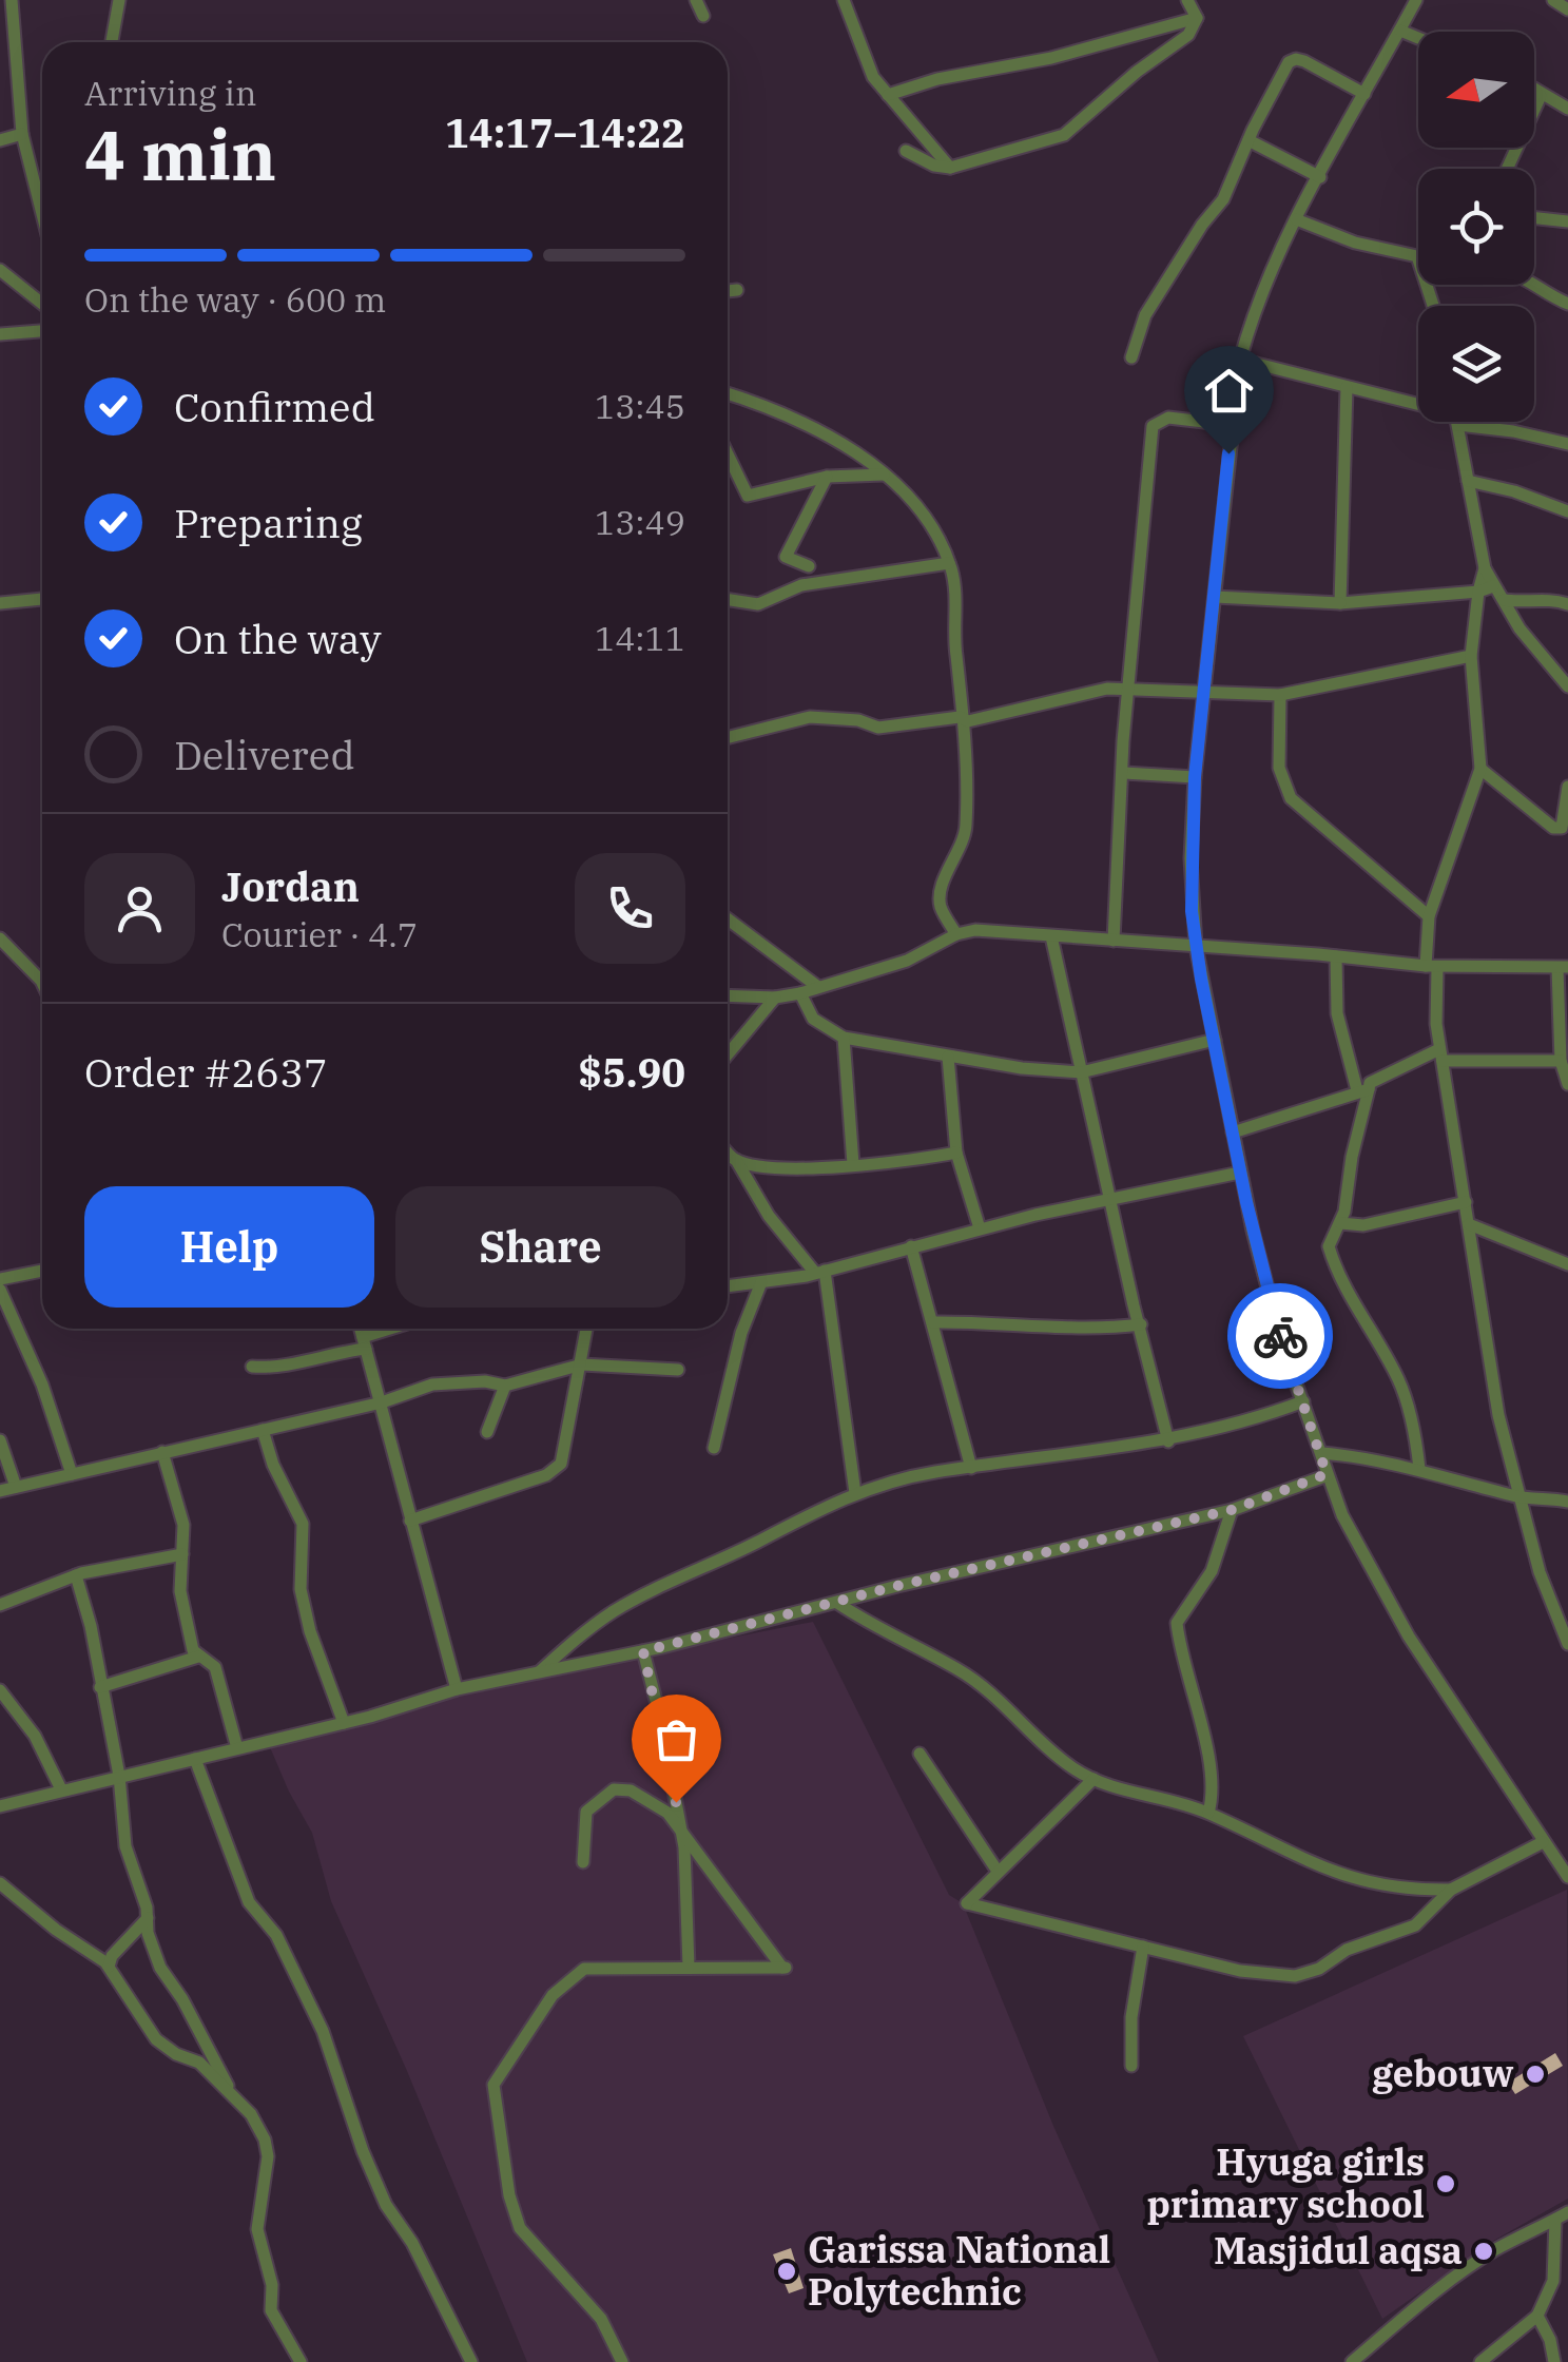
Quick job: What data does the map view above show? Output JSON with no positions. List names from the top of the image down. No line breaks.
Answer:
{"places":["gebouw","Hyuga girls primary school","Masjidul aqsa","Garissa National Polytechnic"],"north":"left","page":{"heading":["4 min","Arriving in","14:17–14:22"],"panel":["Jordan","Courier · 4.7","Order #2637","$5.90"],"bar":"On the way · 600 m","list":[["Confirmed","13:45"],["Preparing","13:49"],["On the way","14:11"],"Delivered"],"buttons":["Help","Share"]}}
